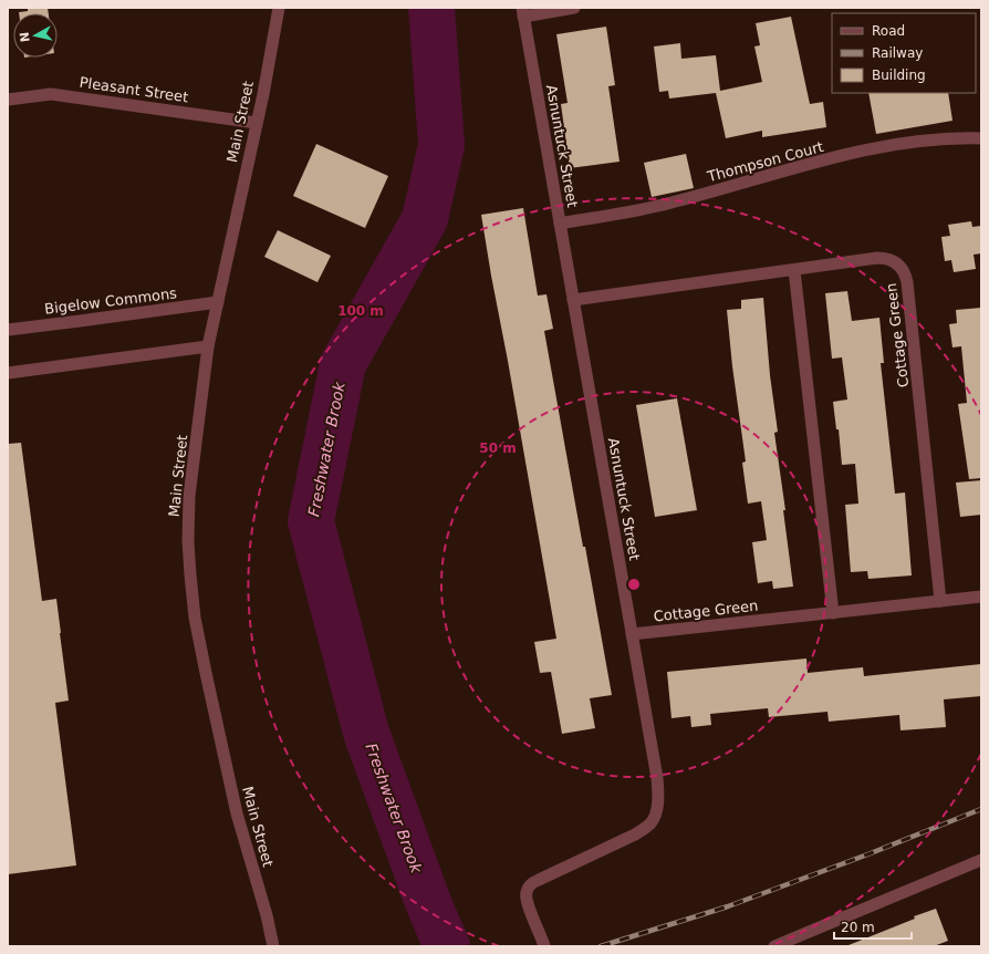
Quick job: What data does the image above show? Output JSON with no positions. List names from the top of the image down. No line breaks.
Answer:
{"streets":{"street":["Pleasant Street","Main Street","Asnuntuck Street","Thompson Court","Bigelow Commons","Cottage Green"]},"crossings":[["Pleasant Street","Main Street"],["Main Street","Bigelow Commons"],["Asnuntuck Street","Thompson Court"],["Asnuntuck Street","Cottage Green"]],"water":["Freshwater Brook"],"legend":["Road","Railway","Building"],"scale_bar":"20 m","north":"left","rings":["100 m","50 m"]}
